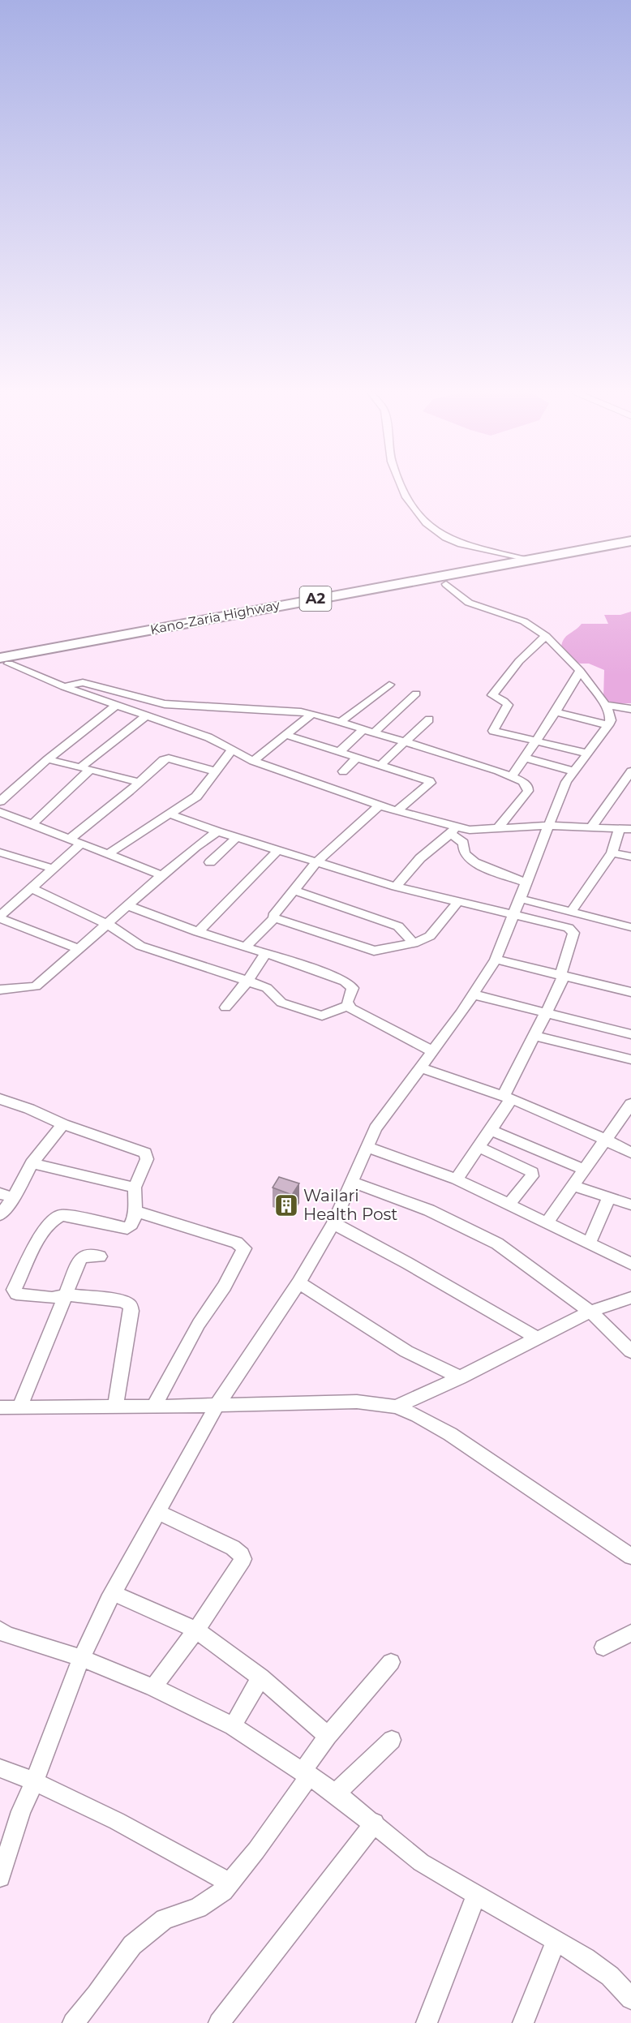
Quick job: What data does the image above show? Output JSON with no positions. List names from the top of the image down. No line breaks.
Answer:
{"streets":{"highway":["A2","Kano-Zaria Highway"]},"places":{"building":["Wailari Health Post"]}}
